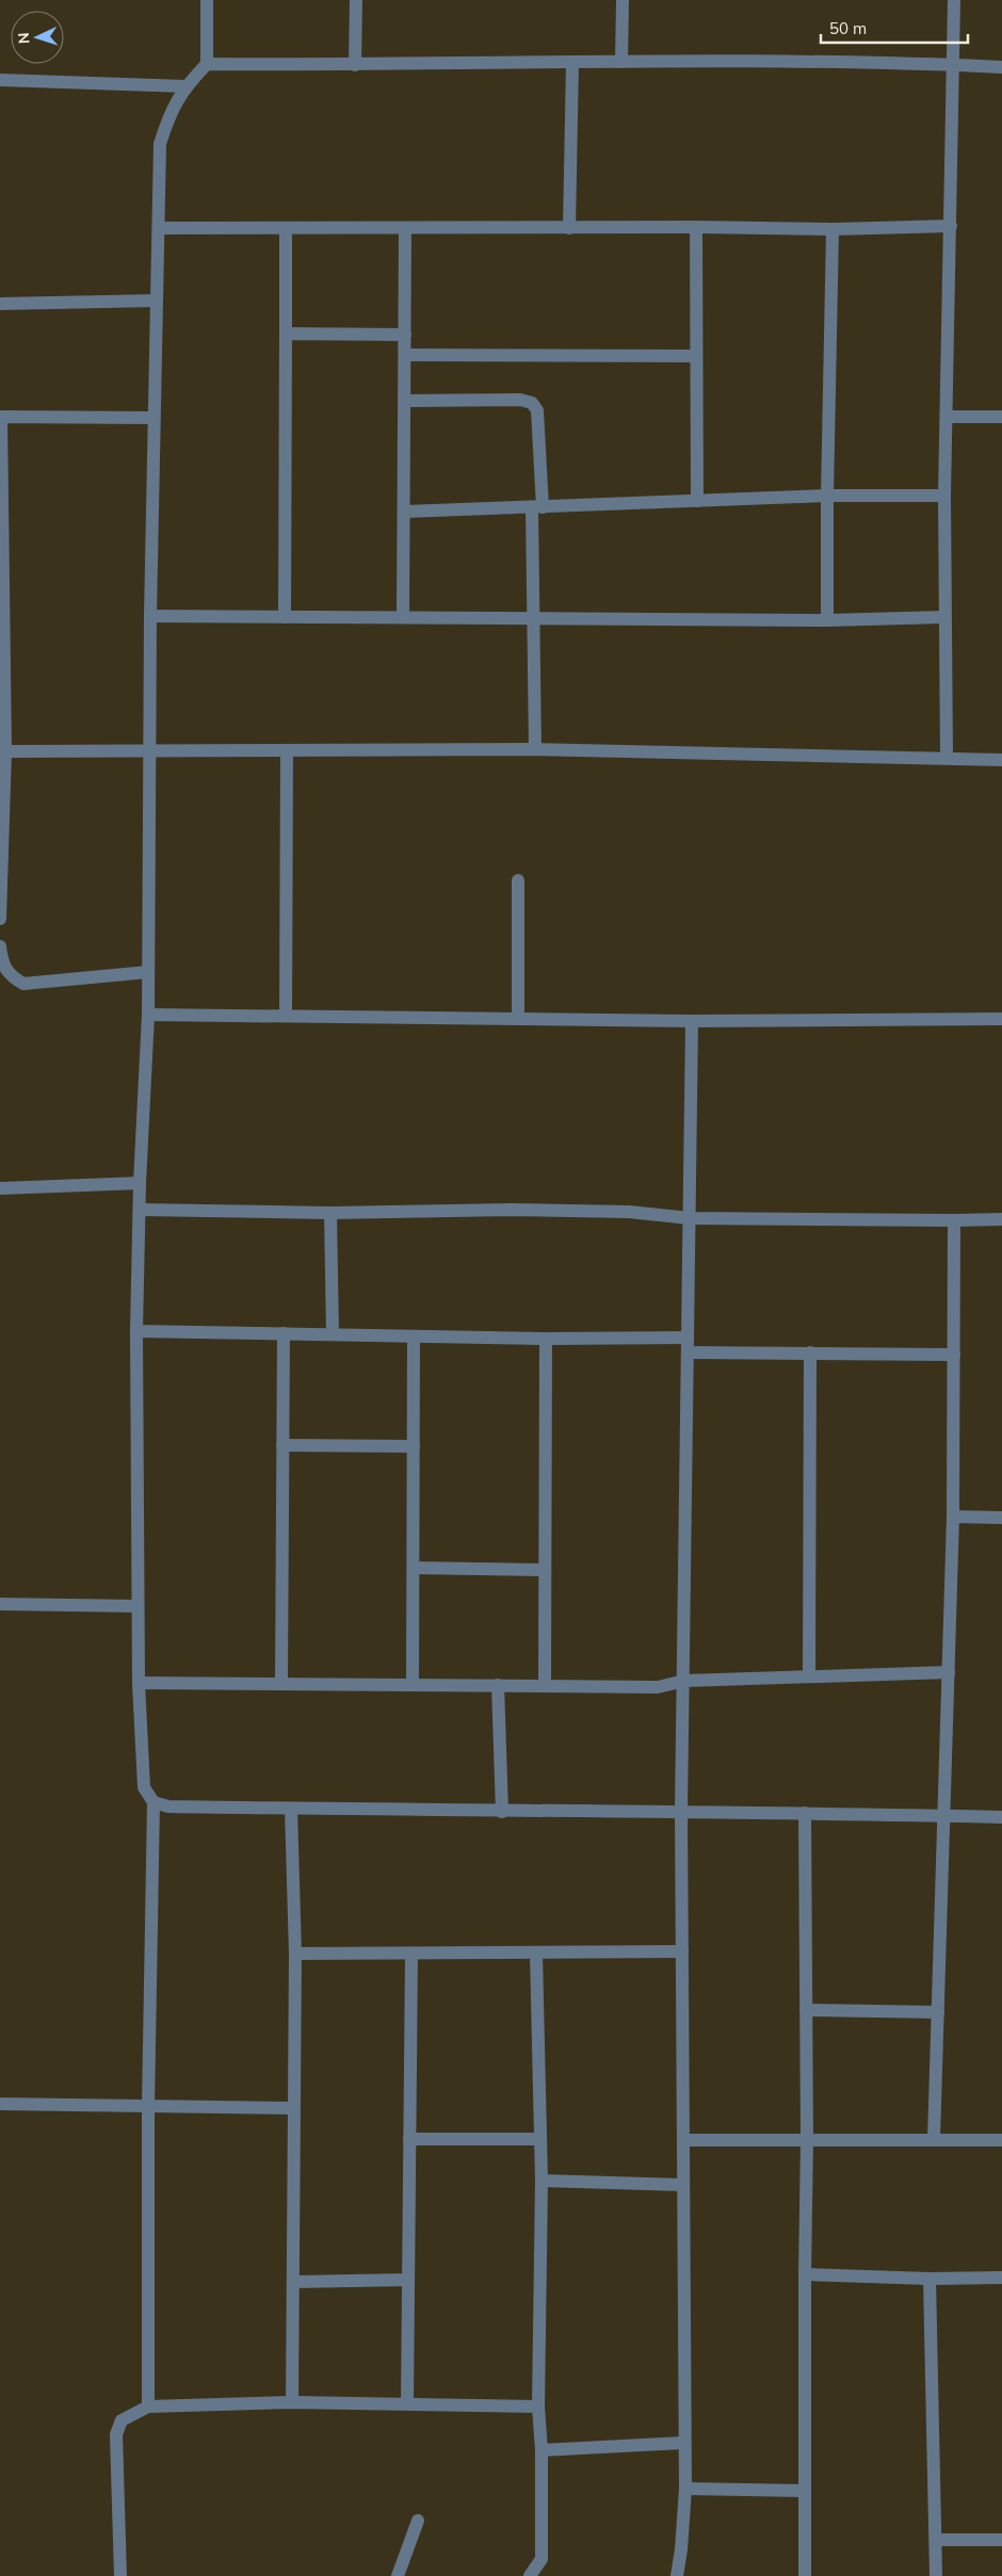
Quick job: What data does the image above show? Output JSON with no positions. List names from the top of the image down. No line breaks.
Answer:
{"scale_bar":"50 m","north":"left"}
